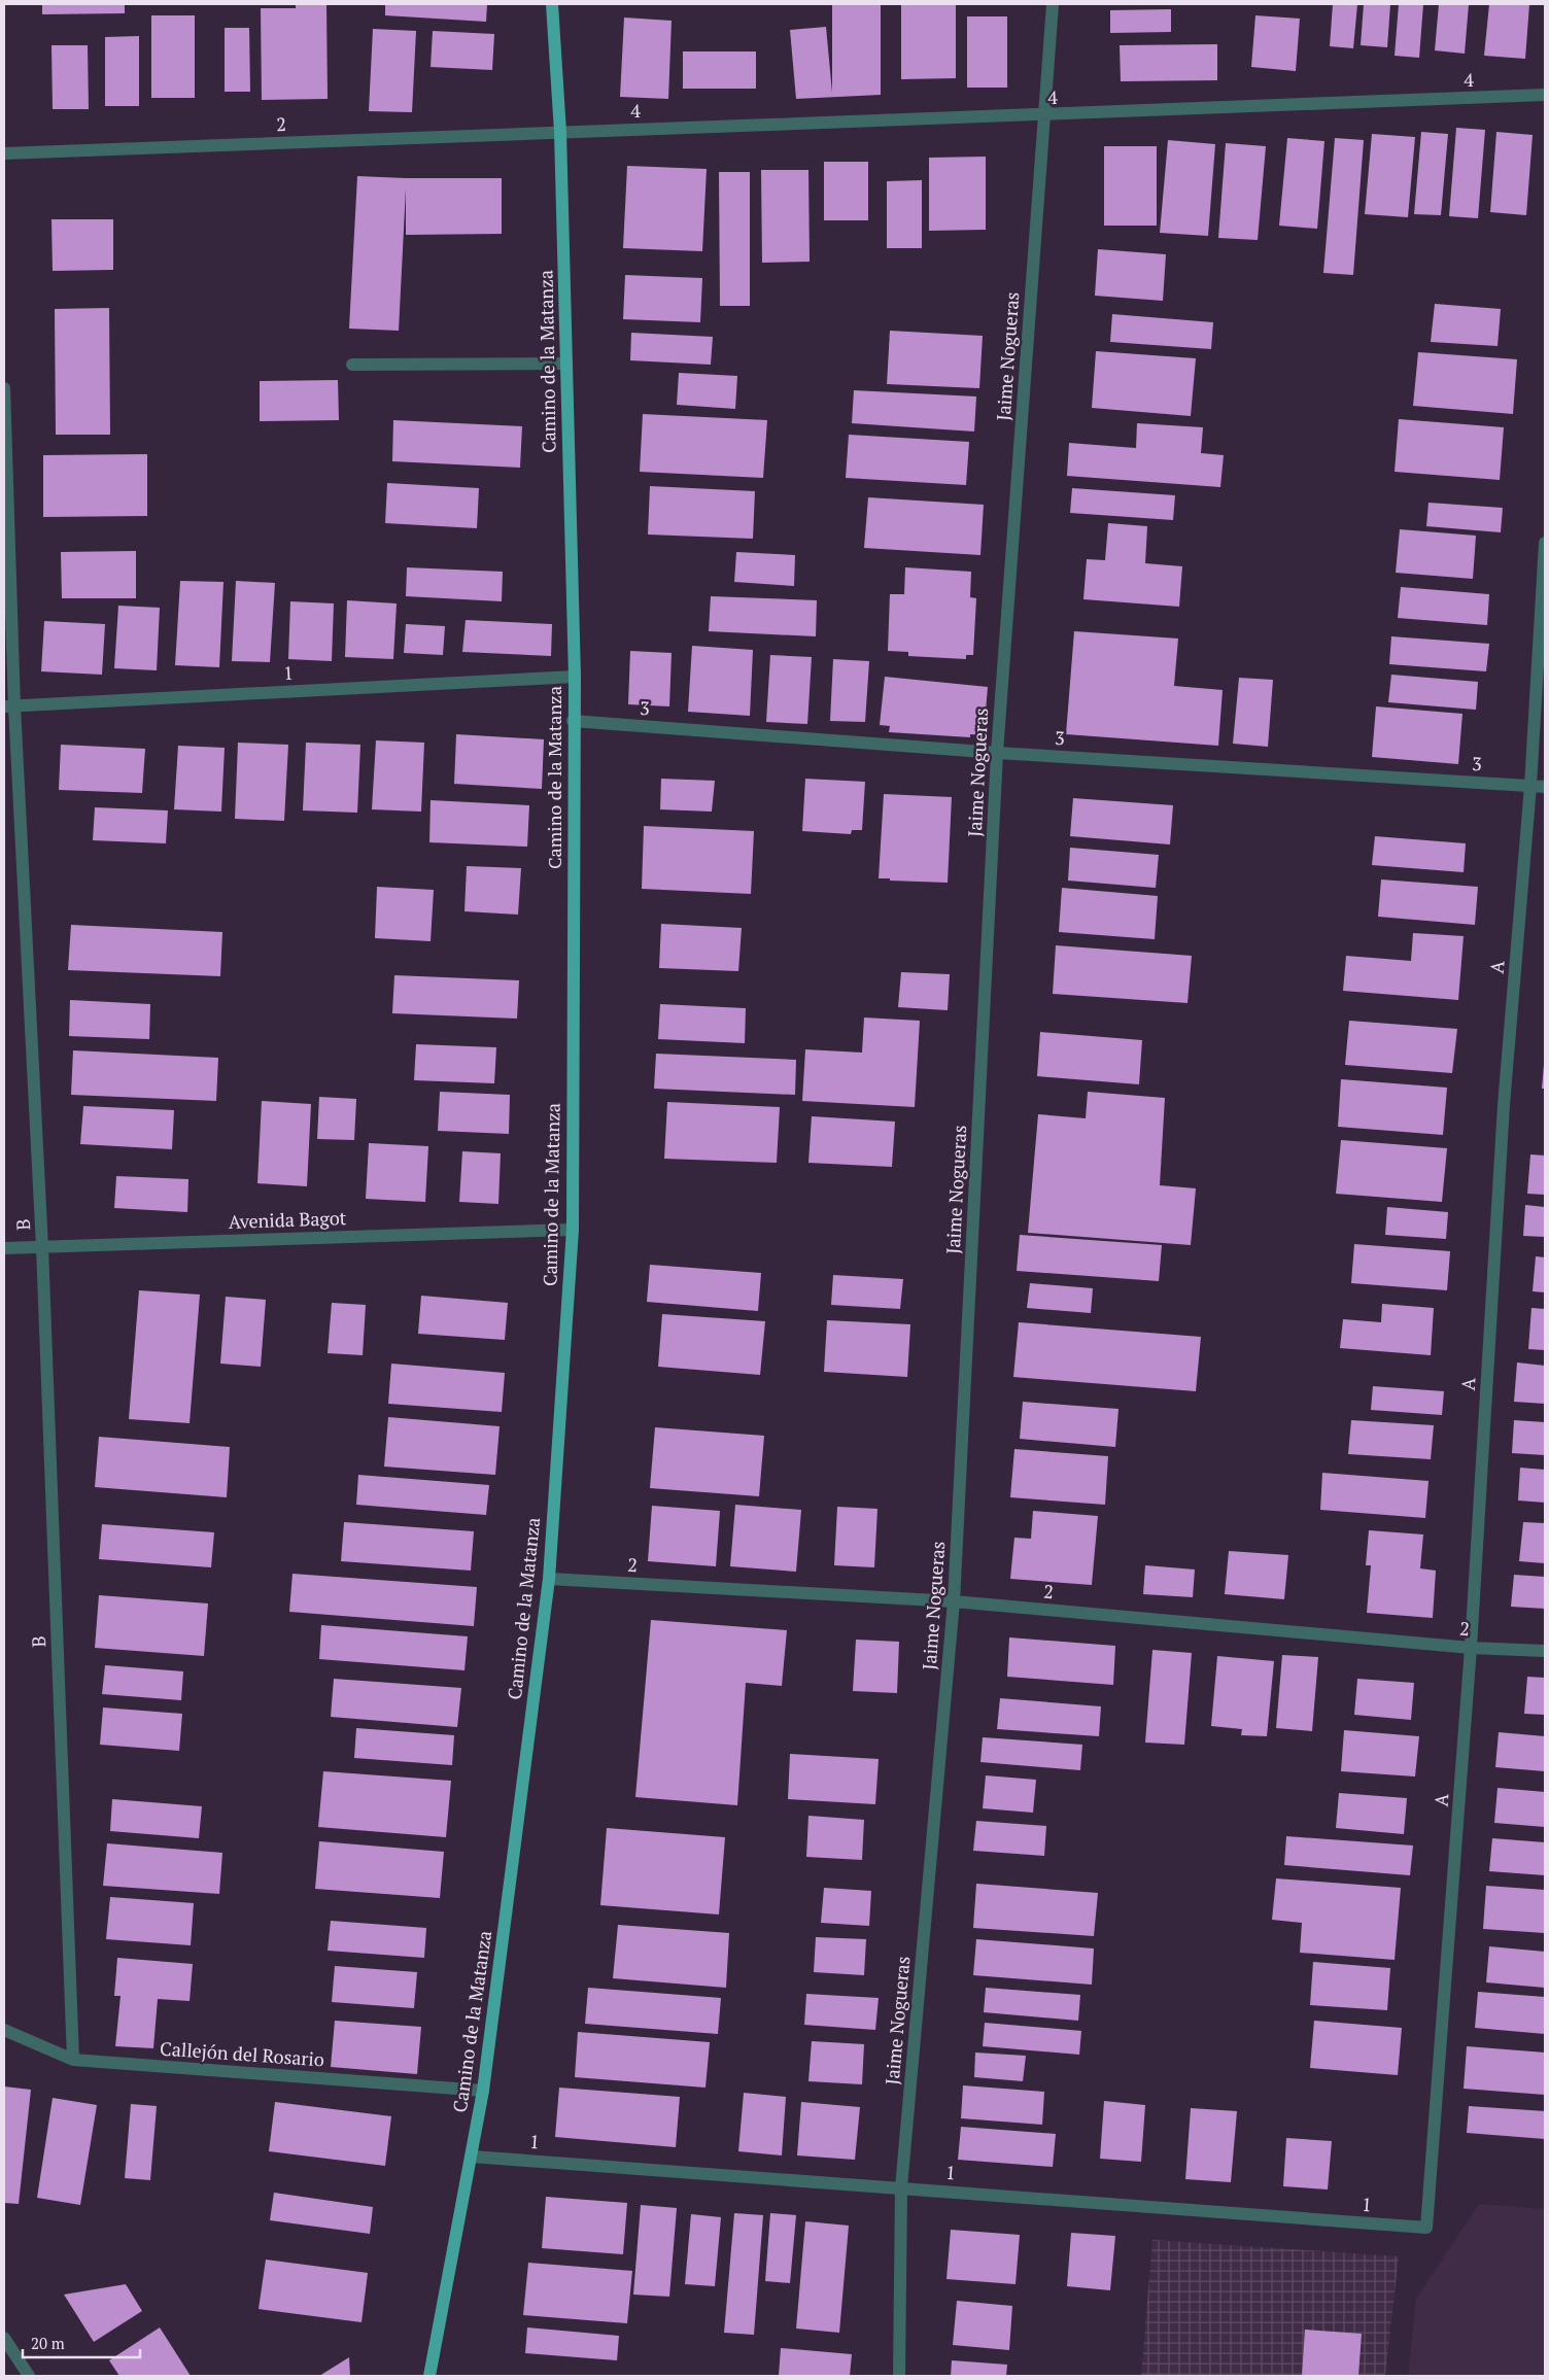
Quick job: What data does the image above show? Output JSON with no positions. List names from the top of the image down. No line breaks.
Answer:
{"streets":{"main road":["Camino de la Matanza"],"street":["4","2","Jaime Nogueras","1","3","A","Avenida Bagot","B","Callejón del Rosario"]},"crossings":[["4","2"],["4","Jaime Nogueras"],["4","Camino de la Matanza"],["2","Jaime Nogueras"],["2","Camino de la Matanza"],["2","A"],["Jaime Nogueras","1"],["Jaime Nogueras","3"],["Camino de la Matanza","1"],["Camino de la Matanza","3"],["Camino de la Matanza","Avenida Bagot"],["Camino de la Matanza","Callejón del Rosario"],["1","A"],["1","B"],["3","A"],["Avenida Bagot","B"],["B","Callejón del Rosario"]],"scale_bar":"20 m"}
